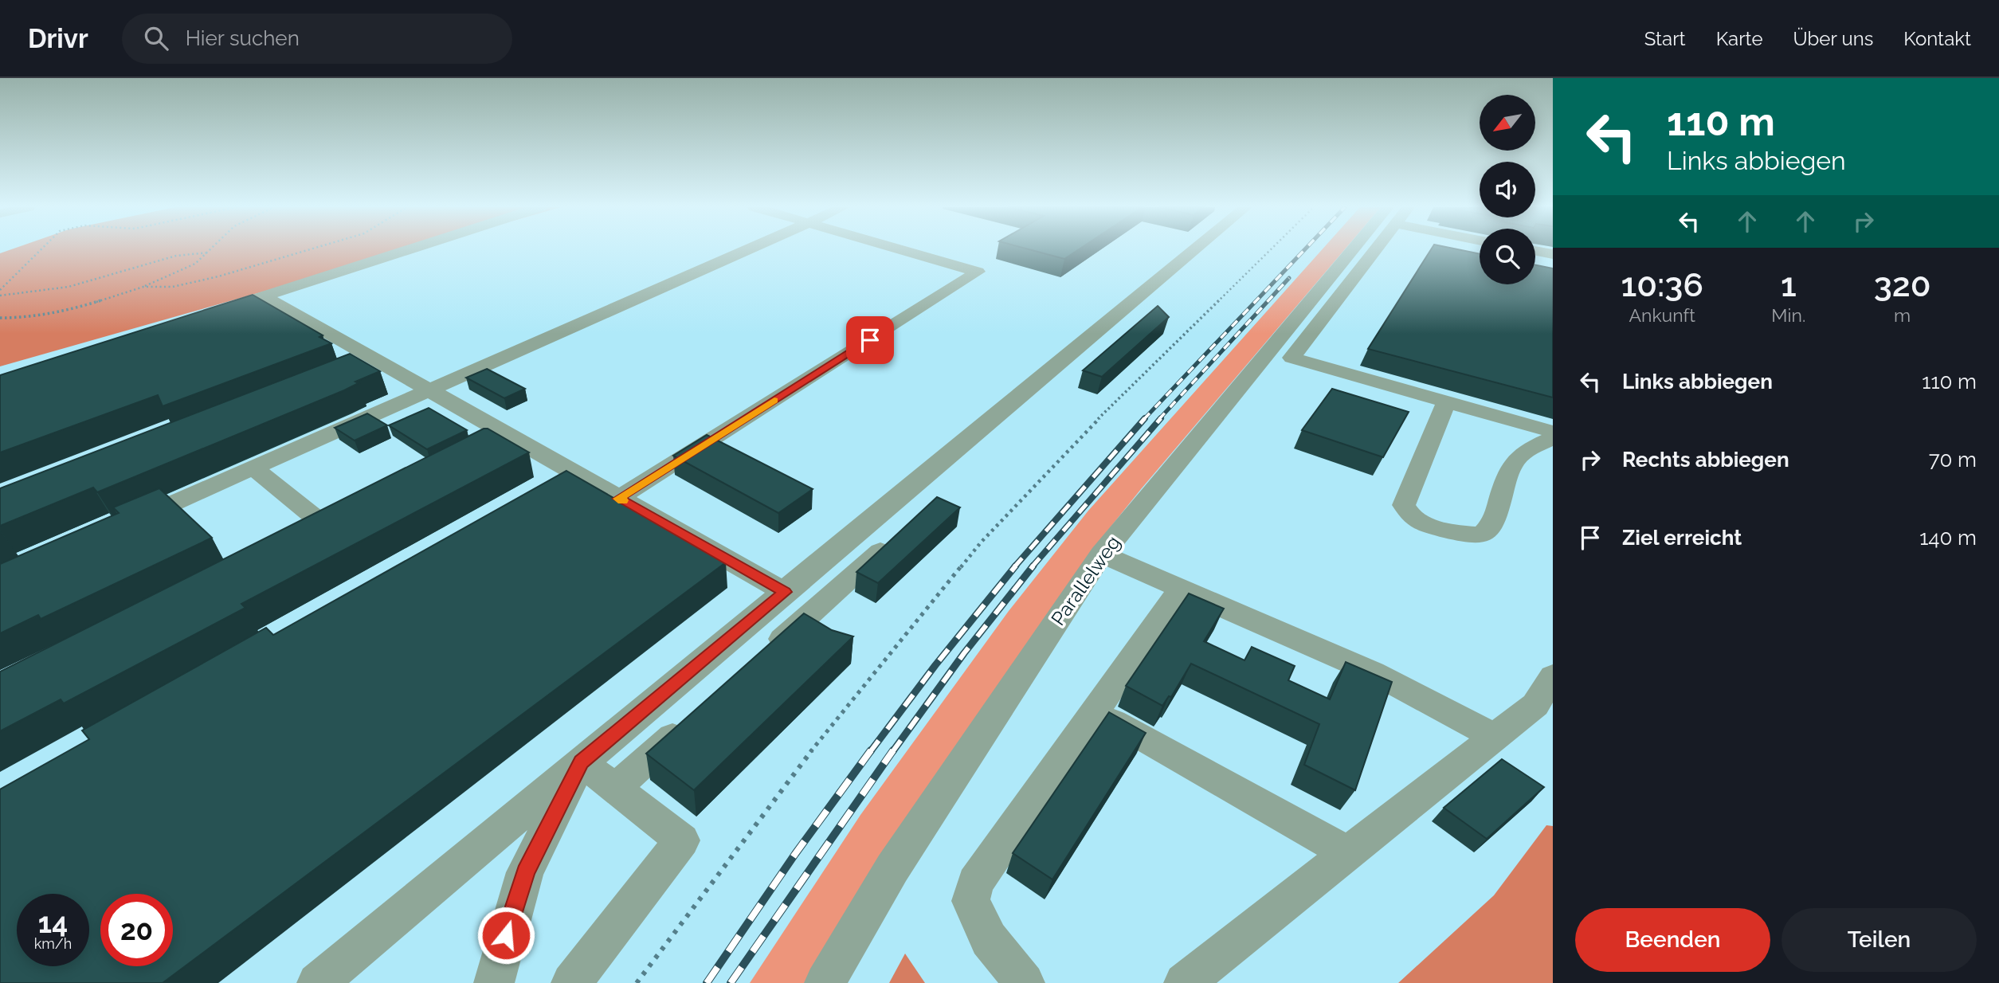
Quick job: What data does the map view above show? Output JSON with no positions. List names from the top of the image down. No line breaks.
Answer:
{"streets":{"street":["Parallelweg"]},"north":"bottom left","page":{"header":"Drivr","search":"Hier suchen","nav":["Start","Karte","Über uns","Kontakt"],"turn":["110 m","Links abbiegen"],"eta":["10:36","Ankunft","1","Min.","320","m"],"list":[{"name":"Links abbiegen","value":"110 m"},{"name":"Rechts abbiegen","value":"70 m"},{"name":"Ziel erreicht","value":"140 m"}],"speed":"14 km/h","limit":"20","buttons":["Beenden","Teilen"]}}
